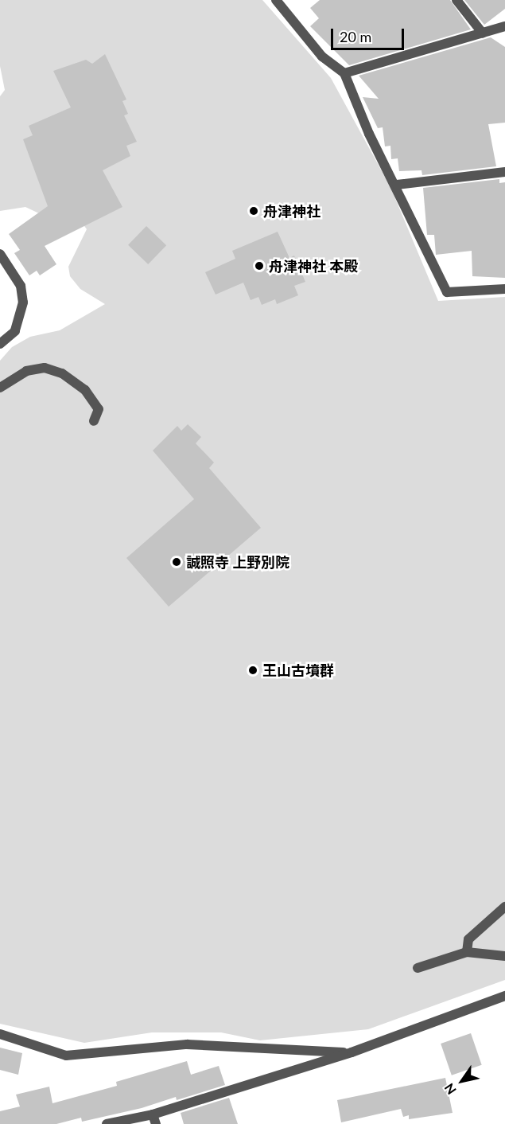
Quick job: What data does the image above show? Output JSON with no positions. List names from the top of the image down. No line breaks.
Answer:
{"places":["舟津神社","舟津神社 本殿","誠照寺 上野別院","王山古墳群"],"scale_bar":"20 m","north":"bottom left"}
